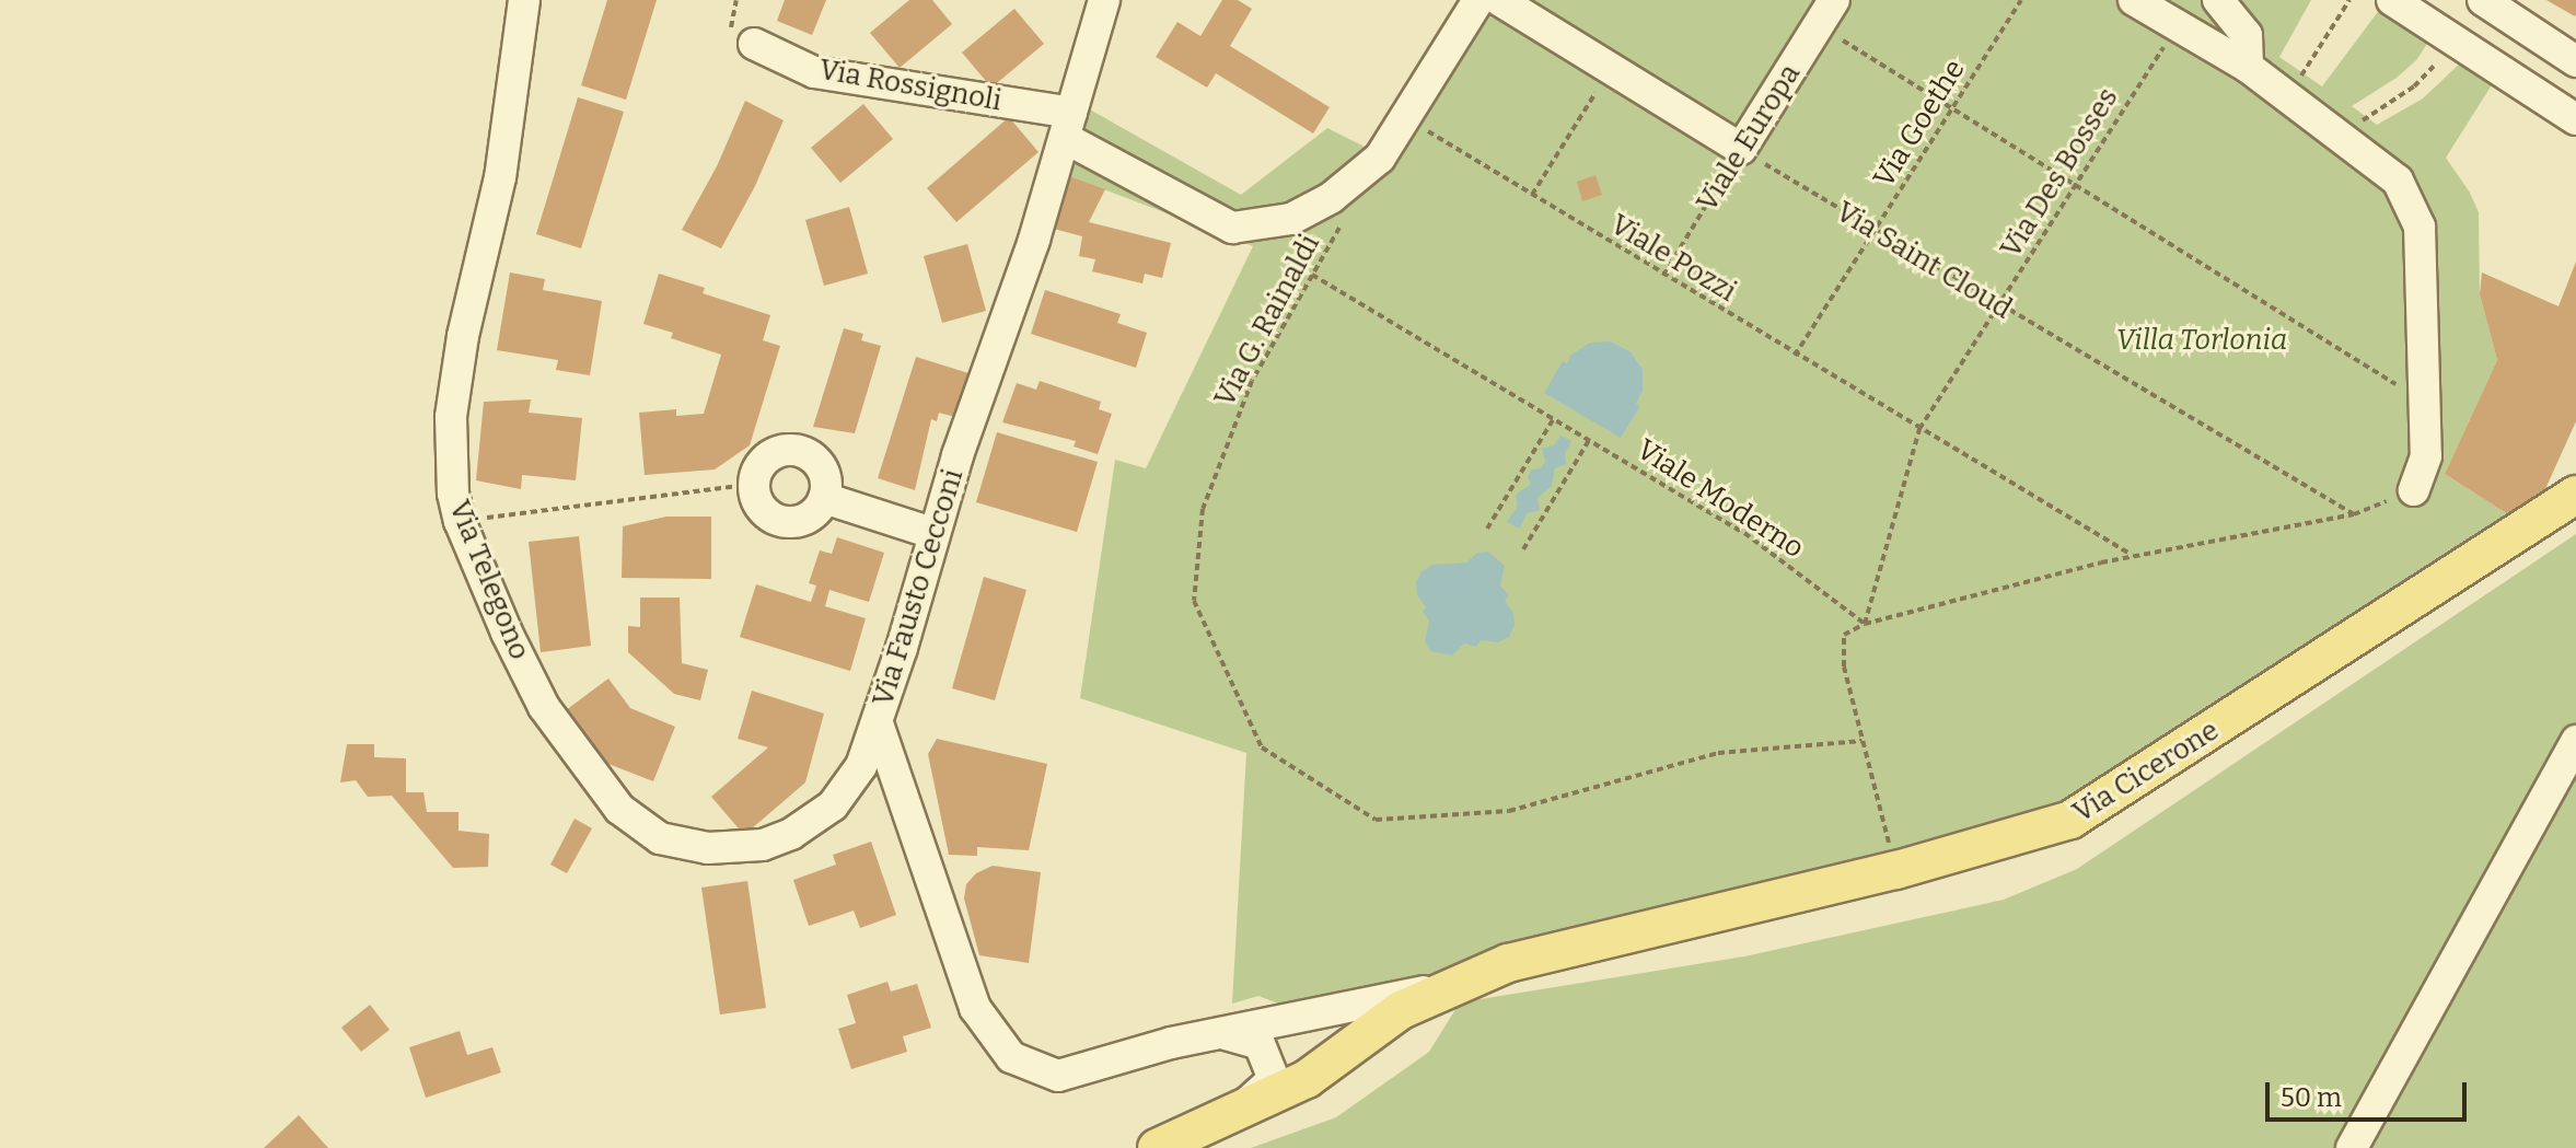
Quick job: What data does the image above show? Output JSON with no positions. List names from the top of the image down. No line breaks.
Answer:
{"streets":{"main road":["Via Cicerone"],"street":["Via Rossignoli","Viale Europa","Via Telegono","Via Fausto Cecconi"],"path":["Via Goethe","Via Des Bosses","Viale Pozzi","Via Saint Cloud","Via G. Rainaldi","Viale Moderno"]},"crossings":[["Via Rossignoli","Viale Pozzi"],["Via Rossignoli","Via Fausto Cecconi"],["Via Goethe","Viale Pozzi"],["Via Goethe","Via Saint Cloud"],["Viale Europa","Viale Pozzi"],["Viale Europa","Via Saint Cloud"],["Via Des Bosses","Viale Pozzi"],["Via Des Bosses","Via Saint Cloud"],["Via Des Bosses","Via G. Rainaldi"],["Via Des Bosses","Viale Moderno"],["Via G. Rainaldi","Viale Moderno"],["Via Telegono","Via Fausto Cecconi"],["Via Fausto Cecconi","Via Cicerone"]],"parks":["Villa Torlonia"],"scale_bar":"50 m"}
